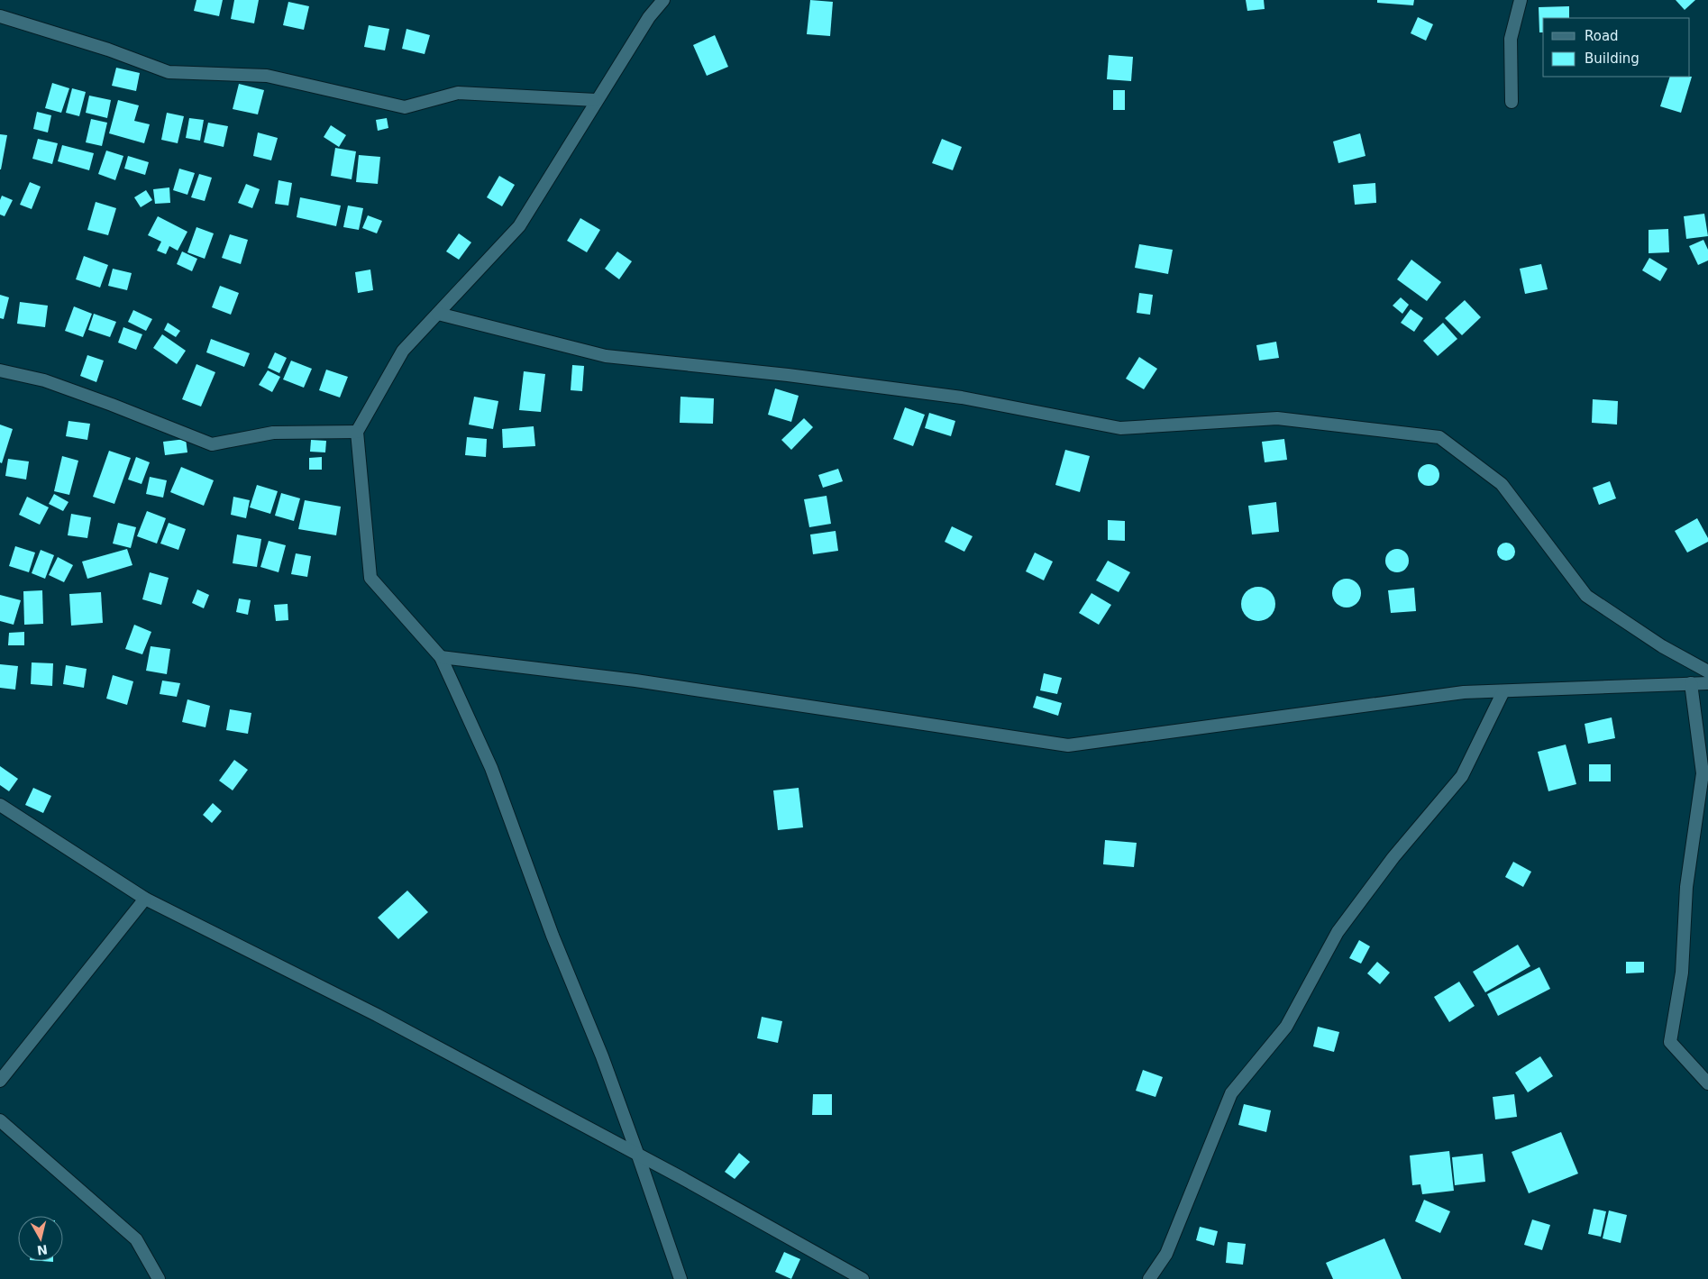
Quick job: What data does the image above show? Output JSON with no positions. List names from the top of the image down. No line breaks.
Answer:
{"legend":["Road","Building"],"north":"bottom"}
